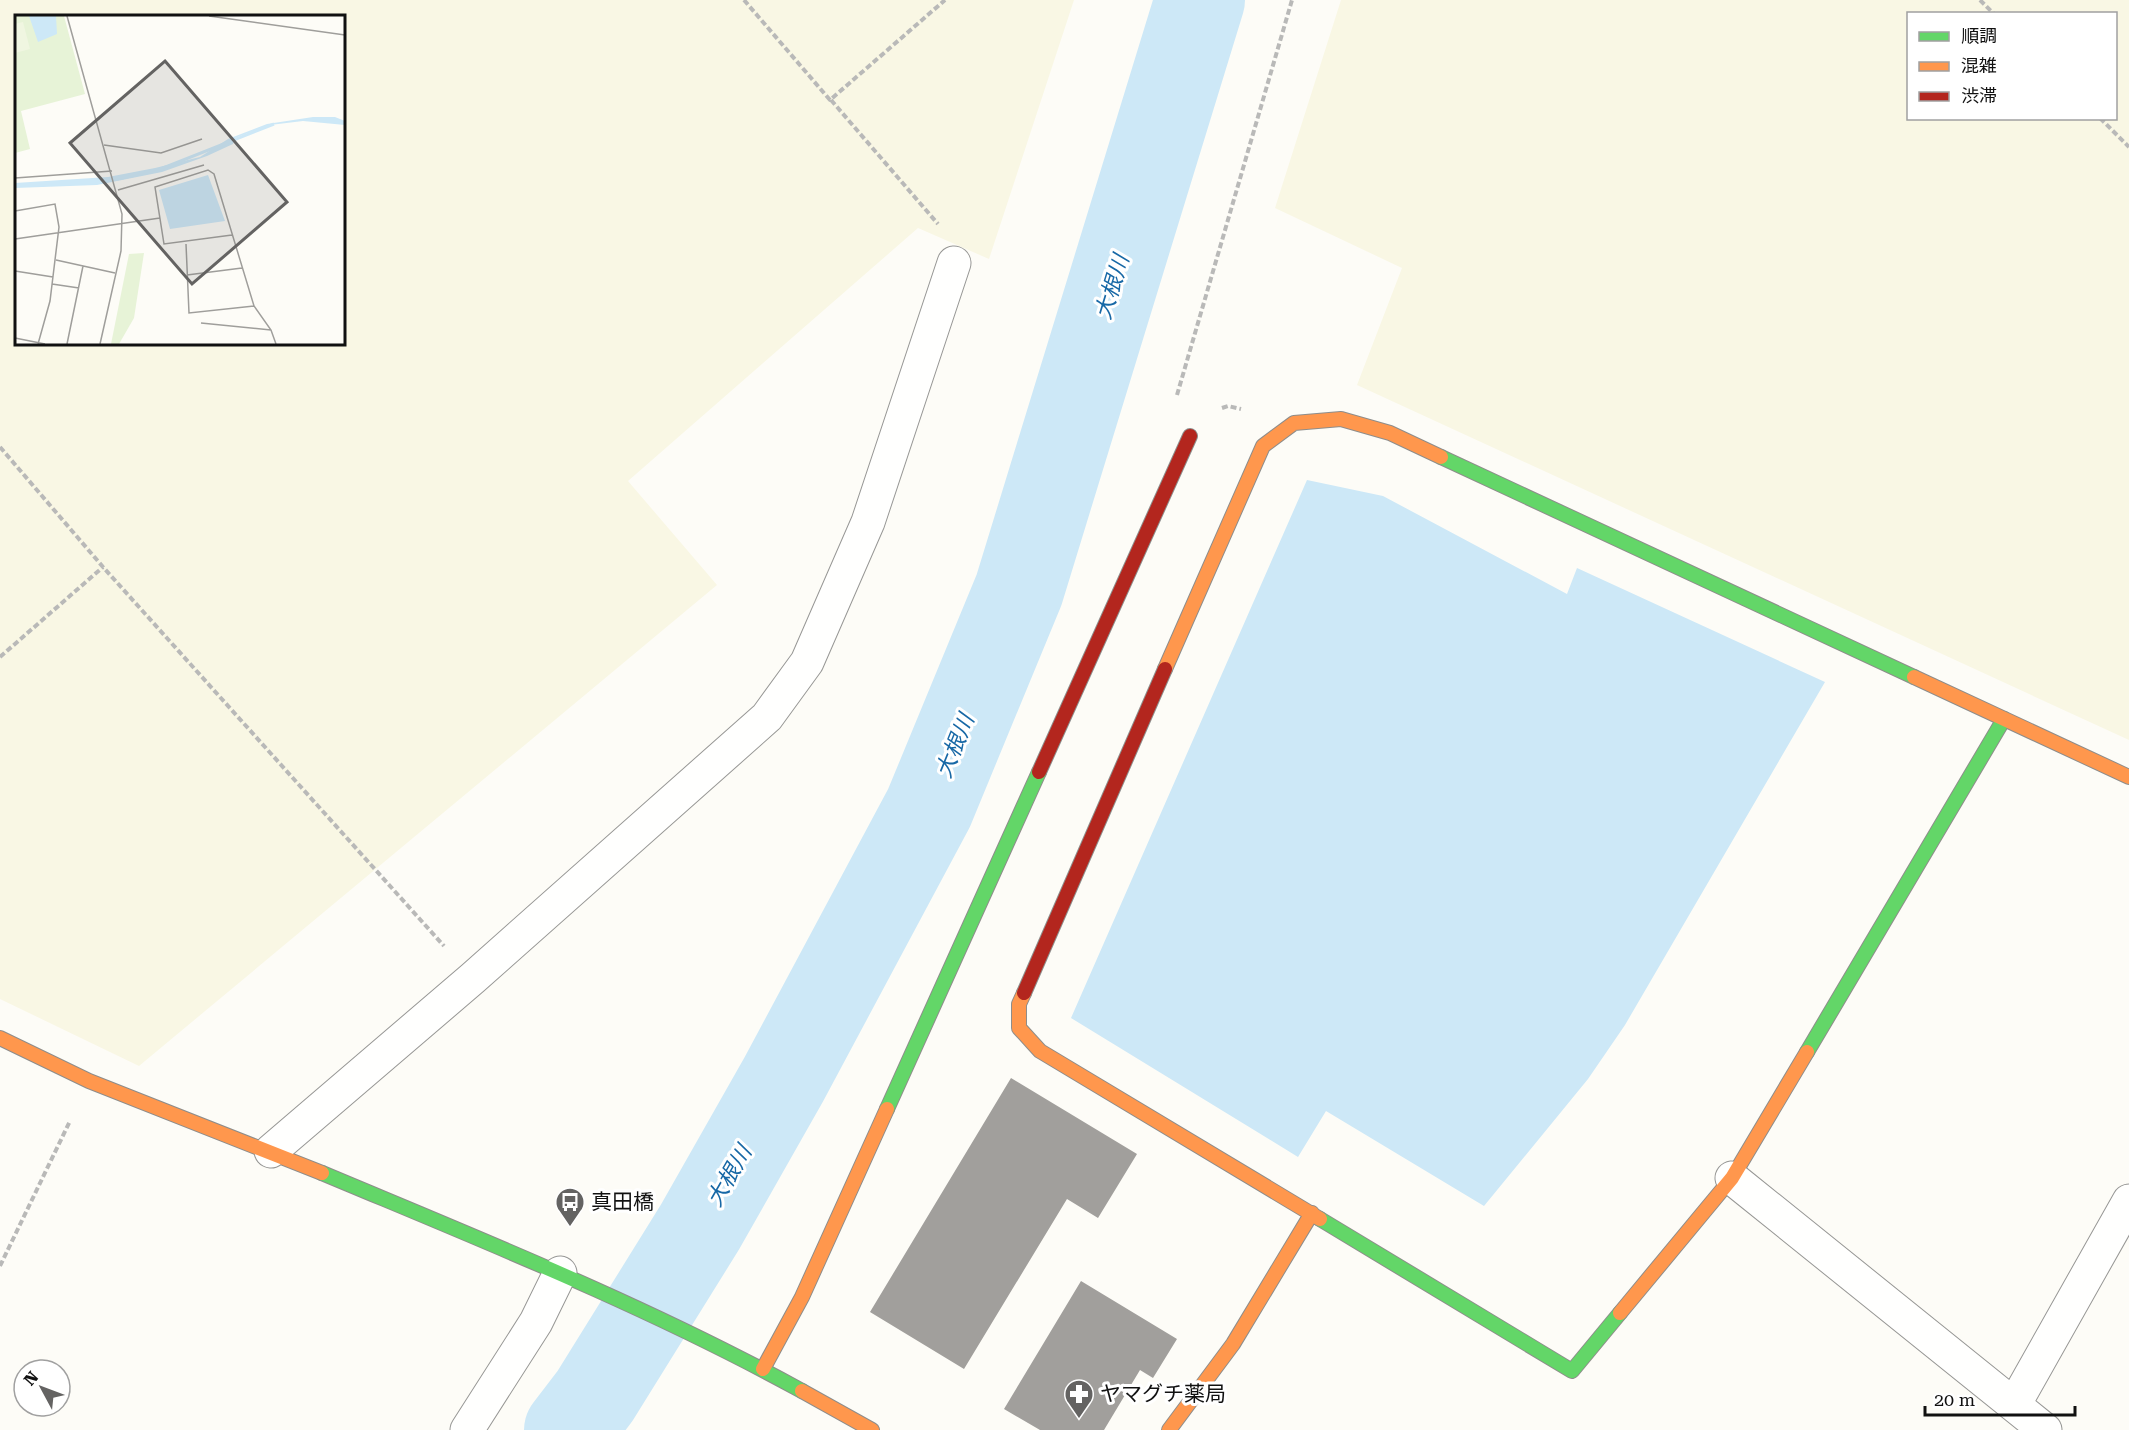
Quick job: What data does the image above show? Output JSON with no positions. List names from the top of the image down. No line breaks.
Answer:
{"water":["大根川"],"places":{"bus stop":["真田橋"],"pharmacy":["ヤマグチ薬局"]},"legend":["順調","混雑","渋滞"],"scale_bar":"20 m","north":"top left"}
